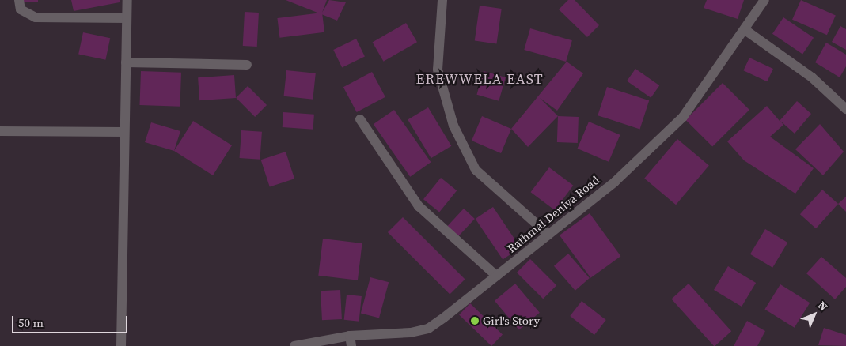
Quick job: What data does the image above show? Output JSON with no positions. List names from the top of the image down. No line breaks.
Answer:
{"streets":{"street":["Rathmal Deniya Road"]},"districts":["EREWWELA EAST"],"places":["Girl's Story"],"scale_bar":"50 m","north":"top right"}
